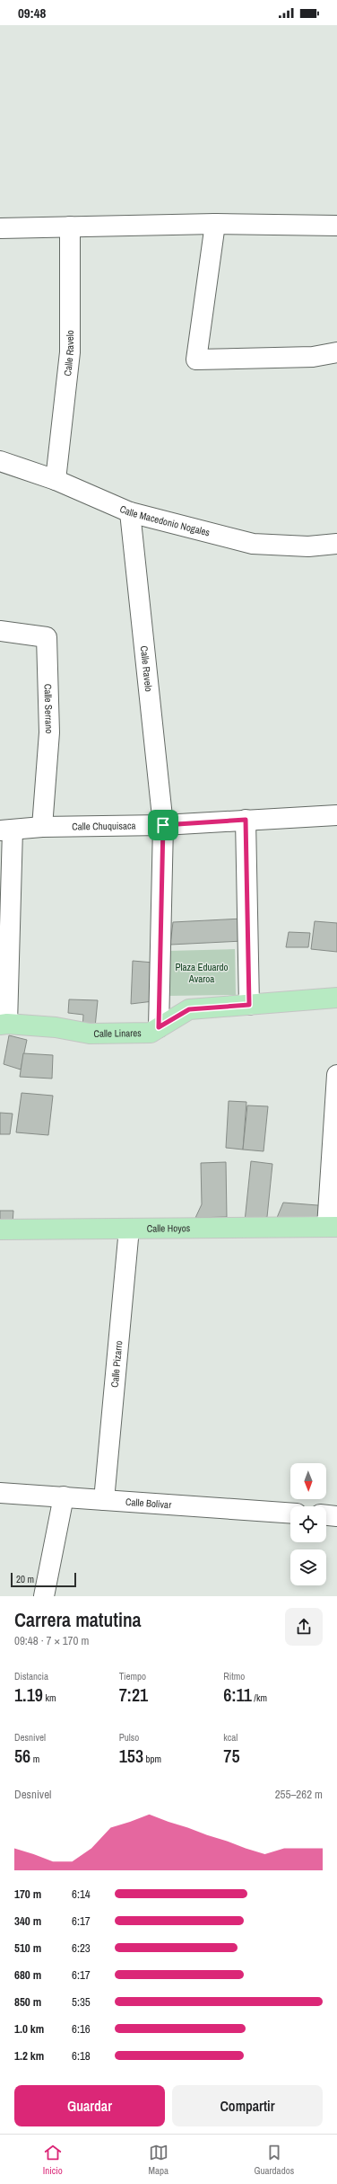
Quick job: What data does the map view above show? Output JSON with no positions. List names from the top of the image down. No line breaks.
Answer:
{"streets":{"main road":["Calle Linares","Calle Hoyos"],"street":["Calle Ravelo","Calle Macedonio Nogales","Calle Serrano","Calle Chuquisaca","Calle Pizarro","Calle Bolivar"]},"crossings":[["Calle Ravelo","Calle Macedonio Nogales"],["Calle Ravelo","Calle Chuquisaca"],["Calle Ravelo","Calle Linares"],["Calle Serrano","Calle Chuquisaca"],["Calle Hoyos","Calle Pizarro"],["Calle Pizarro","Calle Bolivar"]],"parks":["Plaza Eduardo Avaroa"],"scale_bar":"20 m","north":"bottom","page":{"status":"09:48","scale":"20 m","heading":["Carrera matutina","09:48 · 7 × 170 m"],"stats":[["Distancia","1.19 km"],["Tiempo","7:21"],["Ritmo","6:11 /km"],["Desnivel","56 m"],["Pulso","153 bpm"],["kcal","75"]],"chart":["Desnivel","255–262 m"],"list":[{"name":"170 m","note":"6:14"},{"name":"340 m","note":"6:17"},{"name":"510 m","note":"6:23"},{"name":"680 m","note":"6:17"},{"name":"850 m","note":"5:35"},{"name":"1.0 km","note":"6:16"},{"name":"1.2 km","note":"6:18"}],"buttons":["Guardar","Compartir"],"tabs":["Inicio","Mapa","Guardados"]}}
